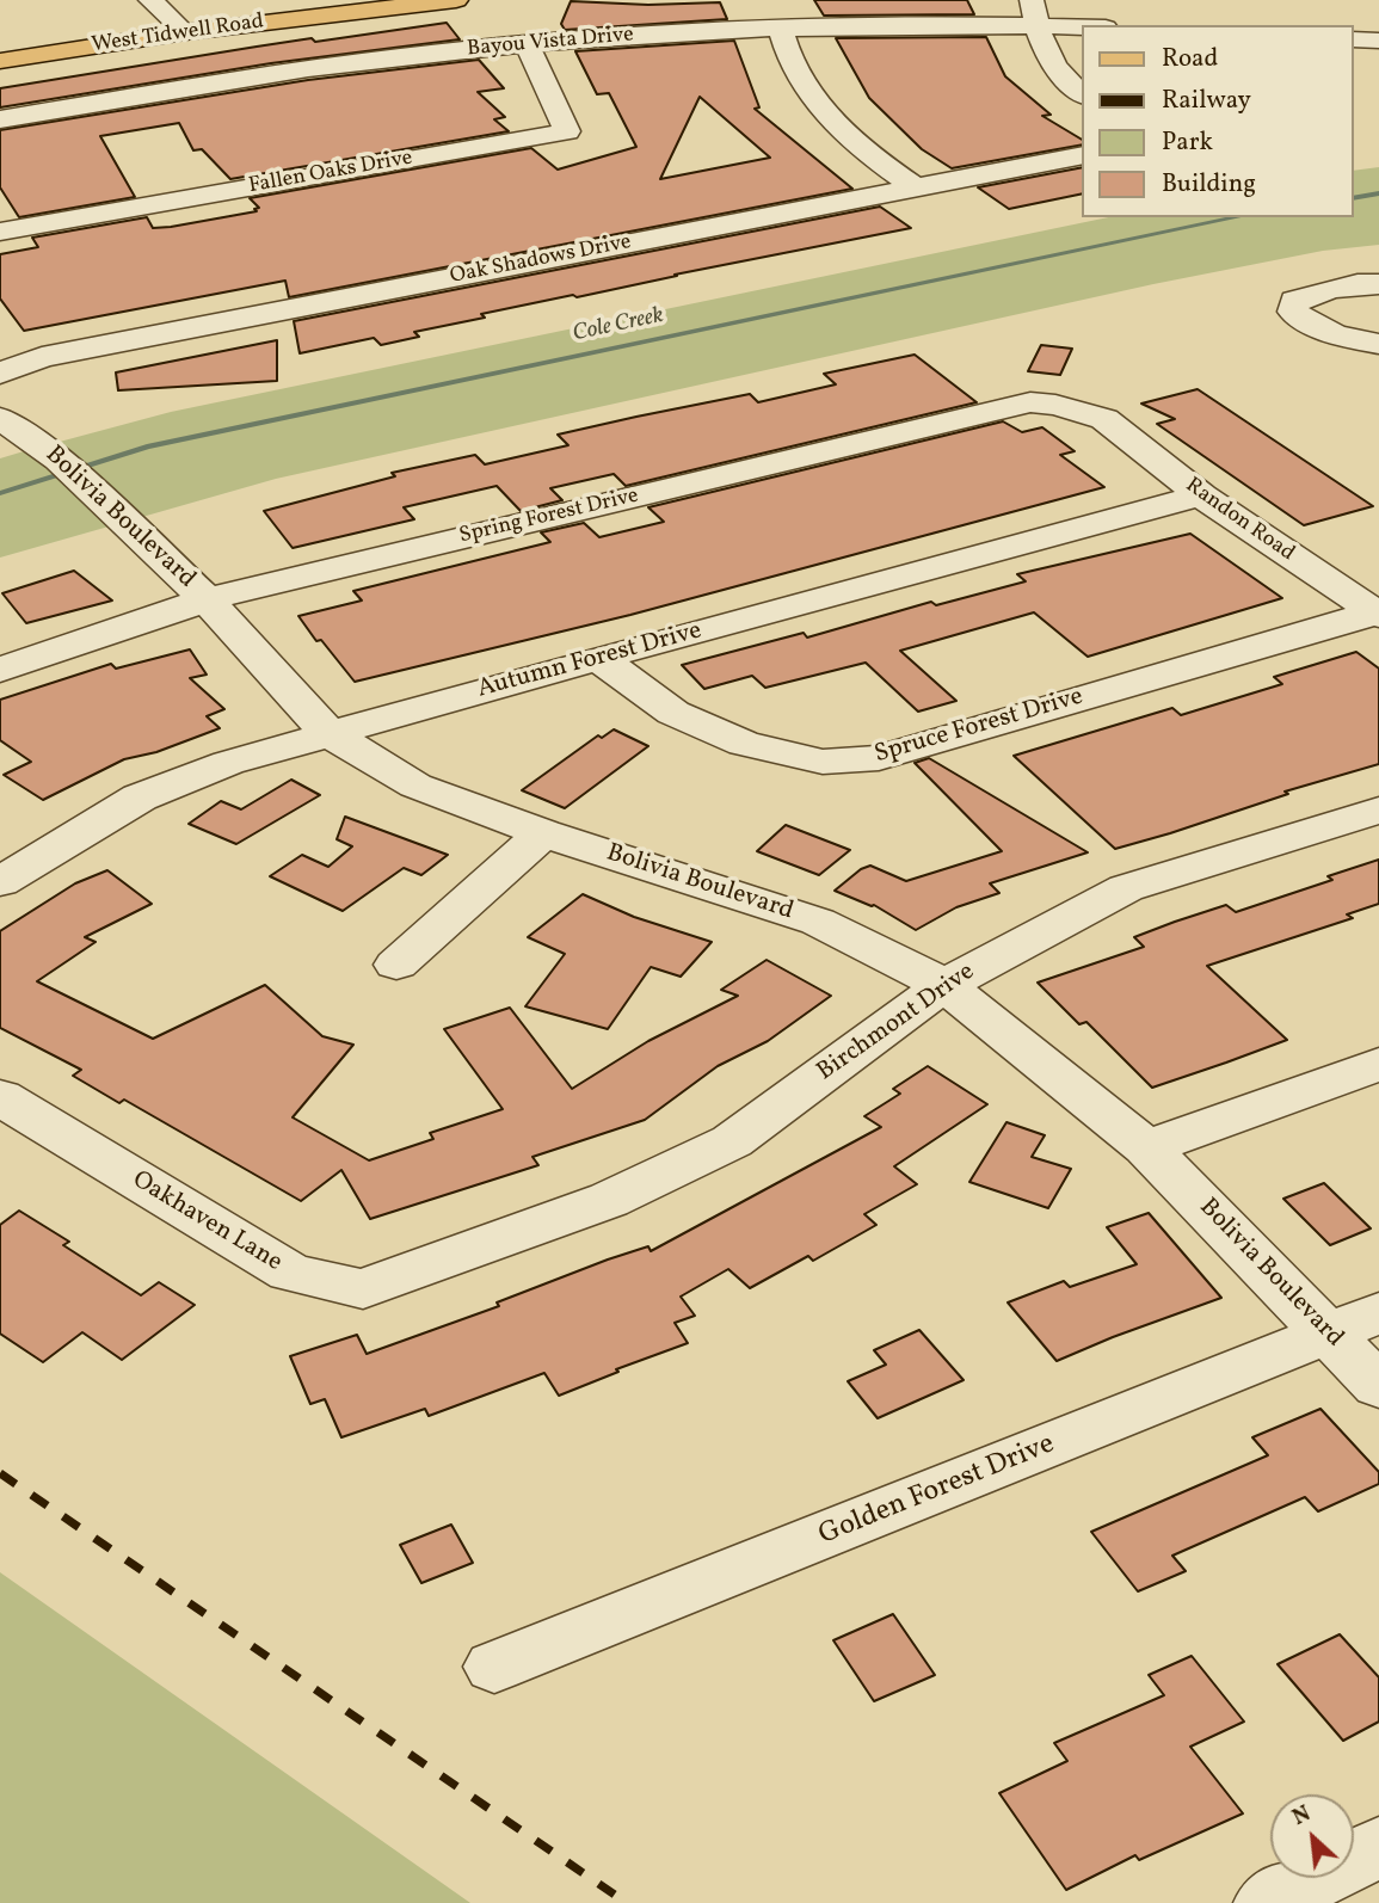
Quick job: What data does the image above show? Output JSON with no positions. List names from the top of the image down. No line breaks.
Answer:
{"streets":{"main road":["West Tidwell Road"],"street":["Bayou Vista Drive","Fallen Oaks Drive","Oak Shadows Drive","Spring Forest Drive","Bolivia Boulevard","Randon Road","Autumn Forest Drive","Spruce Forest Drive","Birchmont Drive","Oakhaven Lane","Golden Forest Drive"]},"crossings":[["Bayou Vista Drive","Fallen Oaks Drive"],["Spring Forest Drive","Bolivia Boulevard"],["Spring Forest Drive","Randon Road"],["Bolivia Boulevard","Autumn Forest Drive"],["Bolivia Boulevard","Birchmont Drive"],["Bolivia Boulevard","Golden Forest Drive"],["Randon Road","Autumn Forest Drive"],["Randon Road","Spruce Forest Drive"],["Autumn Forest Drive","Spruce Forest Drive"],["Birchmont Drive","Oakhaven Lane"]],"water":["Cole Creek"],"legend":["Road","Railway","Park","Building"],"north":"top left"}
